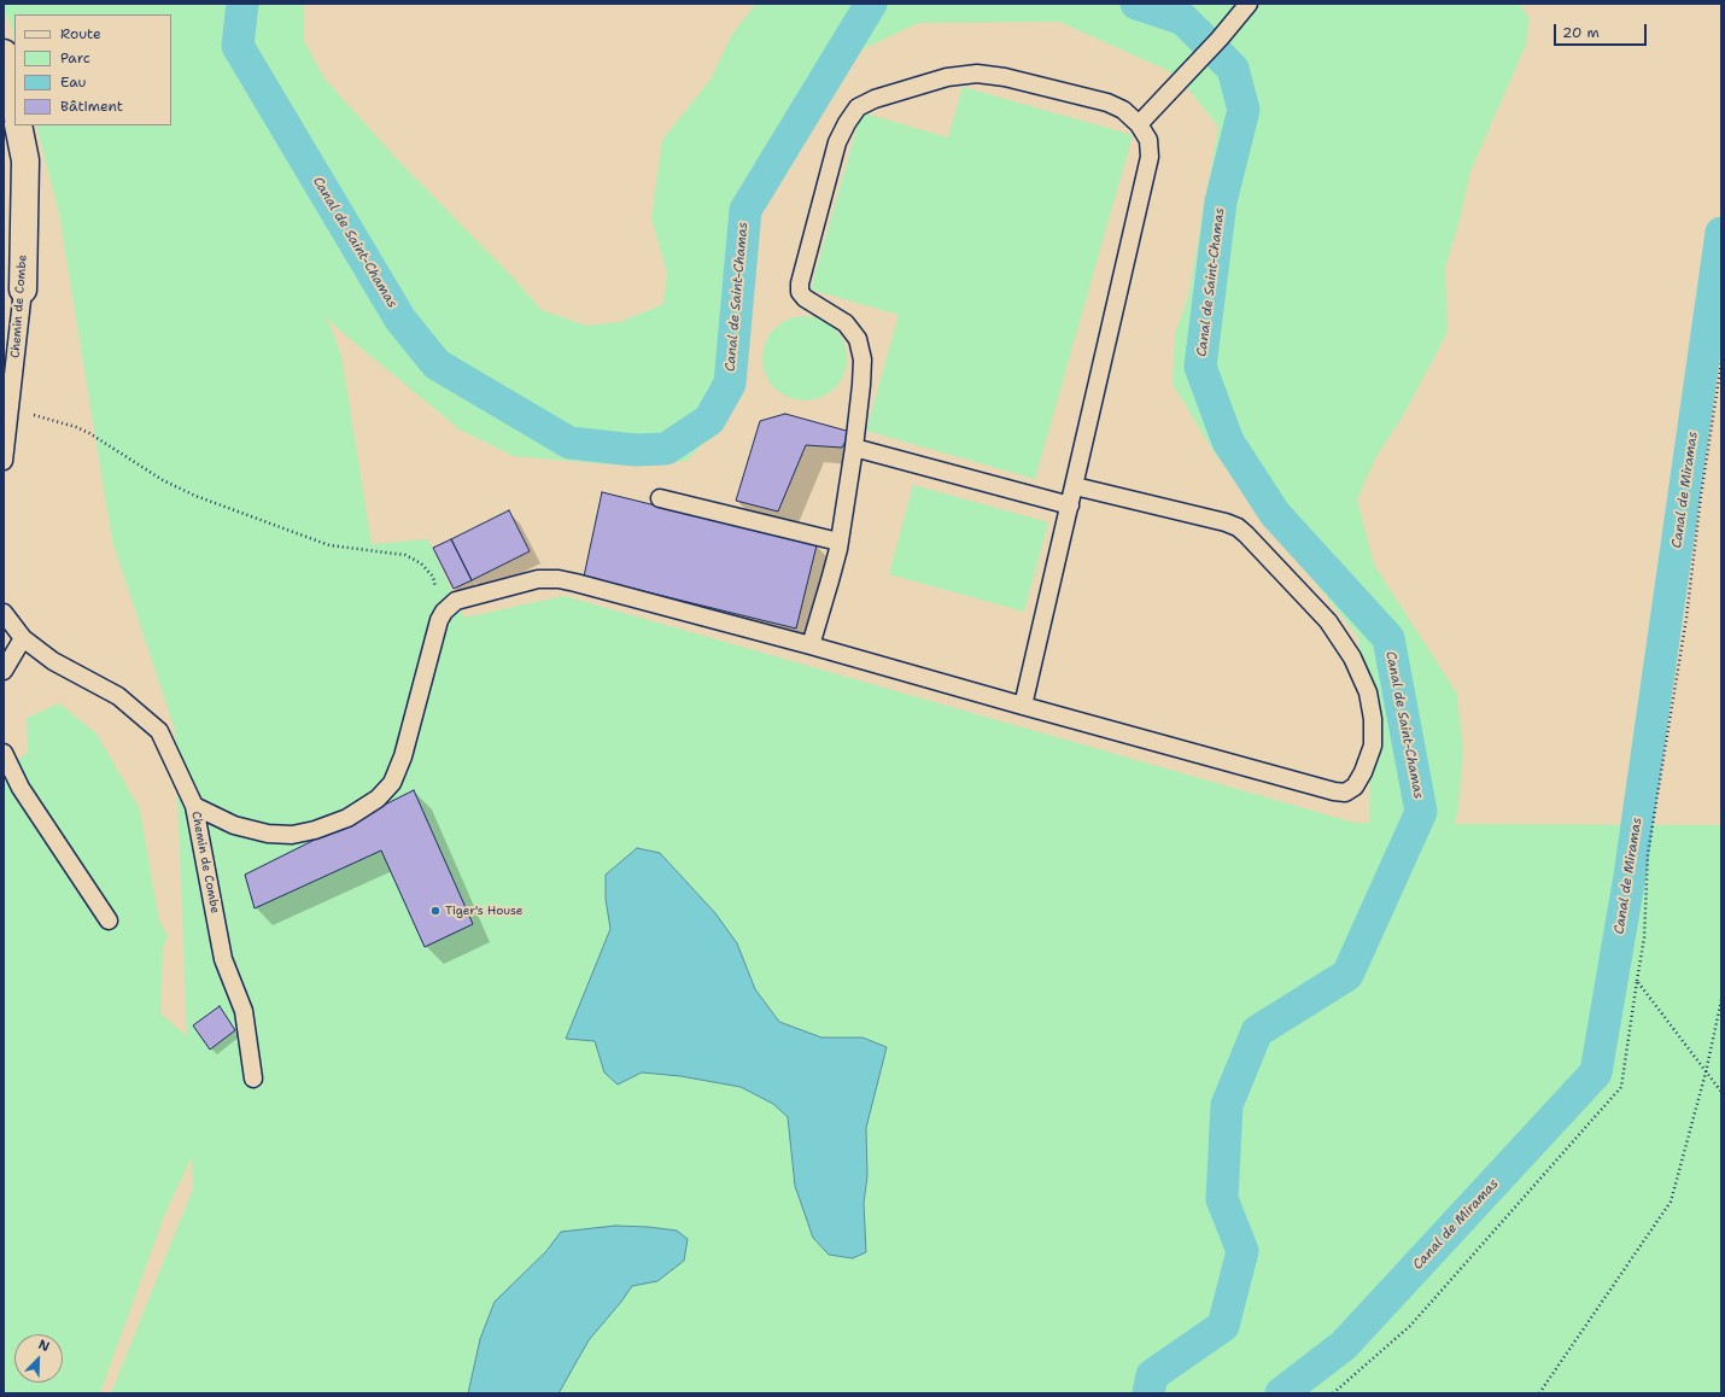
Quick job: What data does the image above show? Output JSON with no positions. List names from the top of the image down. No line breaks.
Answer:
{"streets":{"street":["Chemin de Combe"]},"water":["Canal de Saint-Chamas","Canal de Miramas"],"places":["Tiger's House"],"legend":["Route","Parc","Eau","Bâtiment"],"scale_bar":"20 m","north":"top right"}
